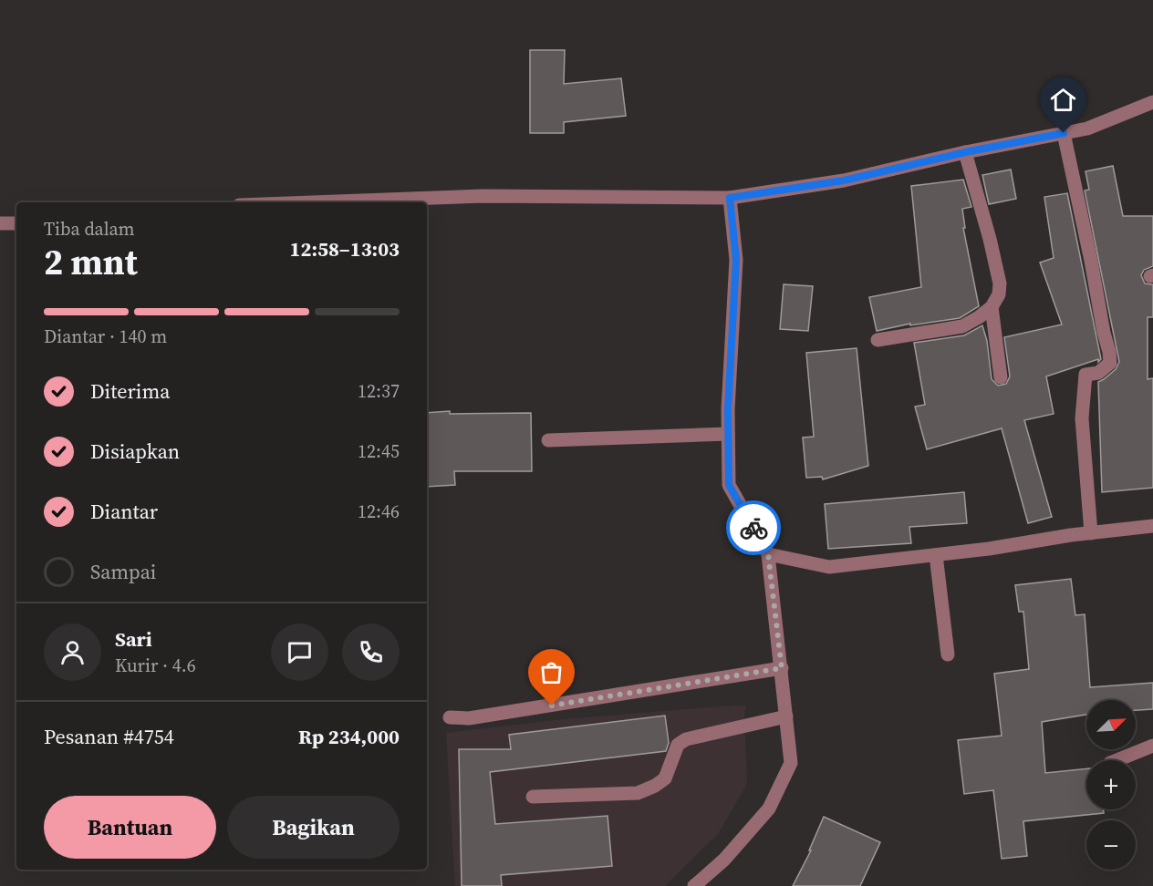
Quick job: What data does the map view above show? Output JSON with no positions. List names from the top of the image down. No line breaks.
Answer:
{"north":"top right","page":{"heading":["2 mnt","Tiba dalam","12:58–13:03"],"panel":["Sari","Kurir · 4.6","Pesanan #4754","Rp 234,000"],"bar":"Diantar · 140 m","list":[["Diterima","12:37"],["Disiapkan","12:45"],["Diantar","12:46"],"Sampai"],"map_buttons":["+","−"],"buttons":["Bantuan","Bagikan"]}}
